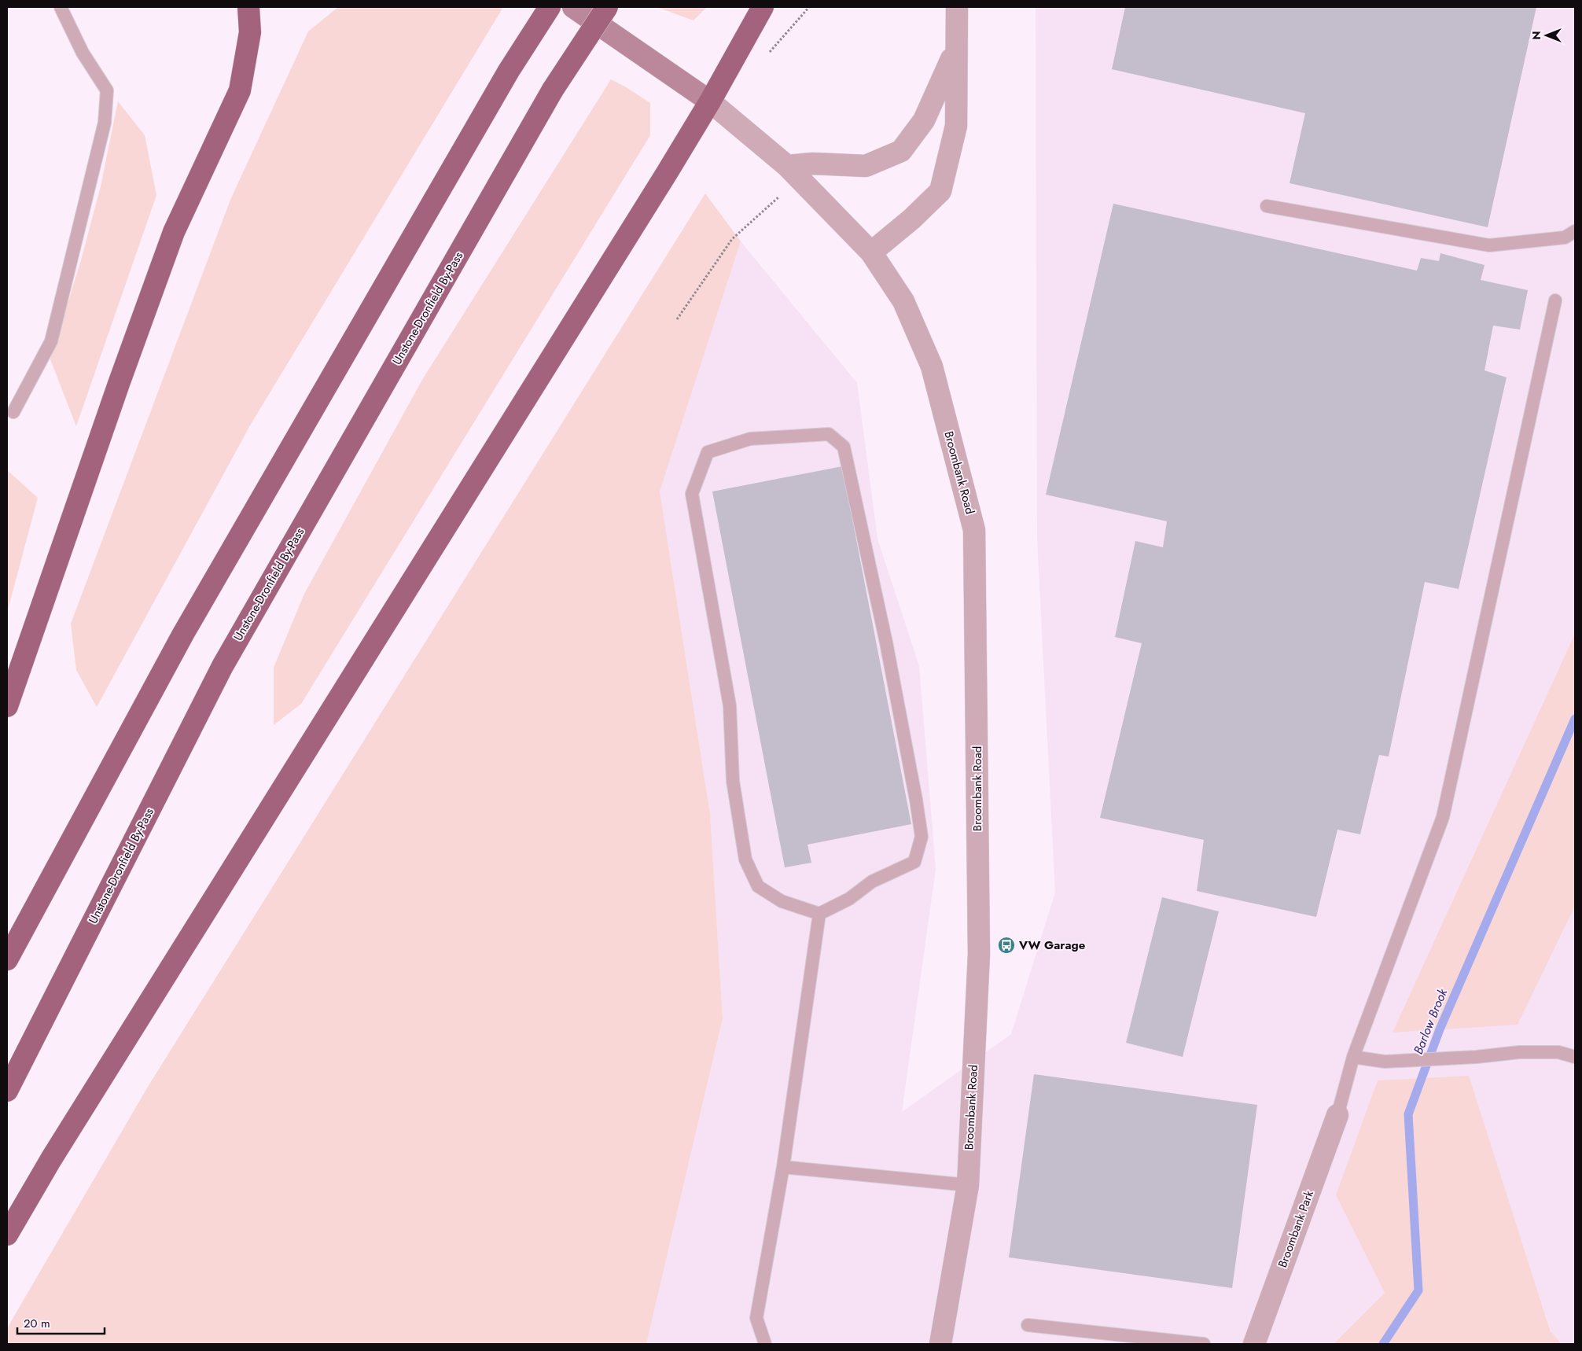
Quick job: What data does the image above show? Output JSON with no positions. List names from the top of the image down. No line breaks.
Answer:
{"streets":{"highway":["Unstone-Dronfield By-Pass"],"street":["Broombank Road","Broombank Park"]},"water":["Barlow Brook"],"places":{"bus stop":["VW Garage"]},"scale_bar":"20 m","north":"left"}
